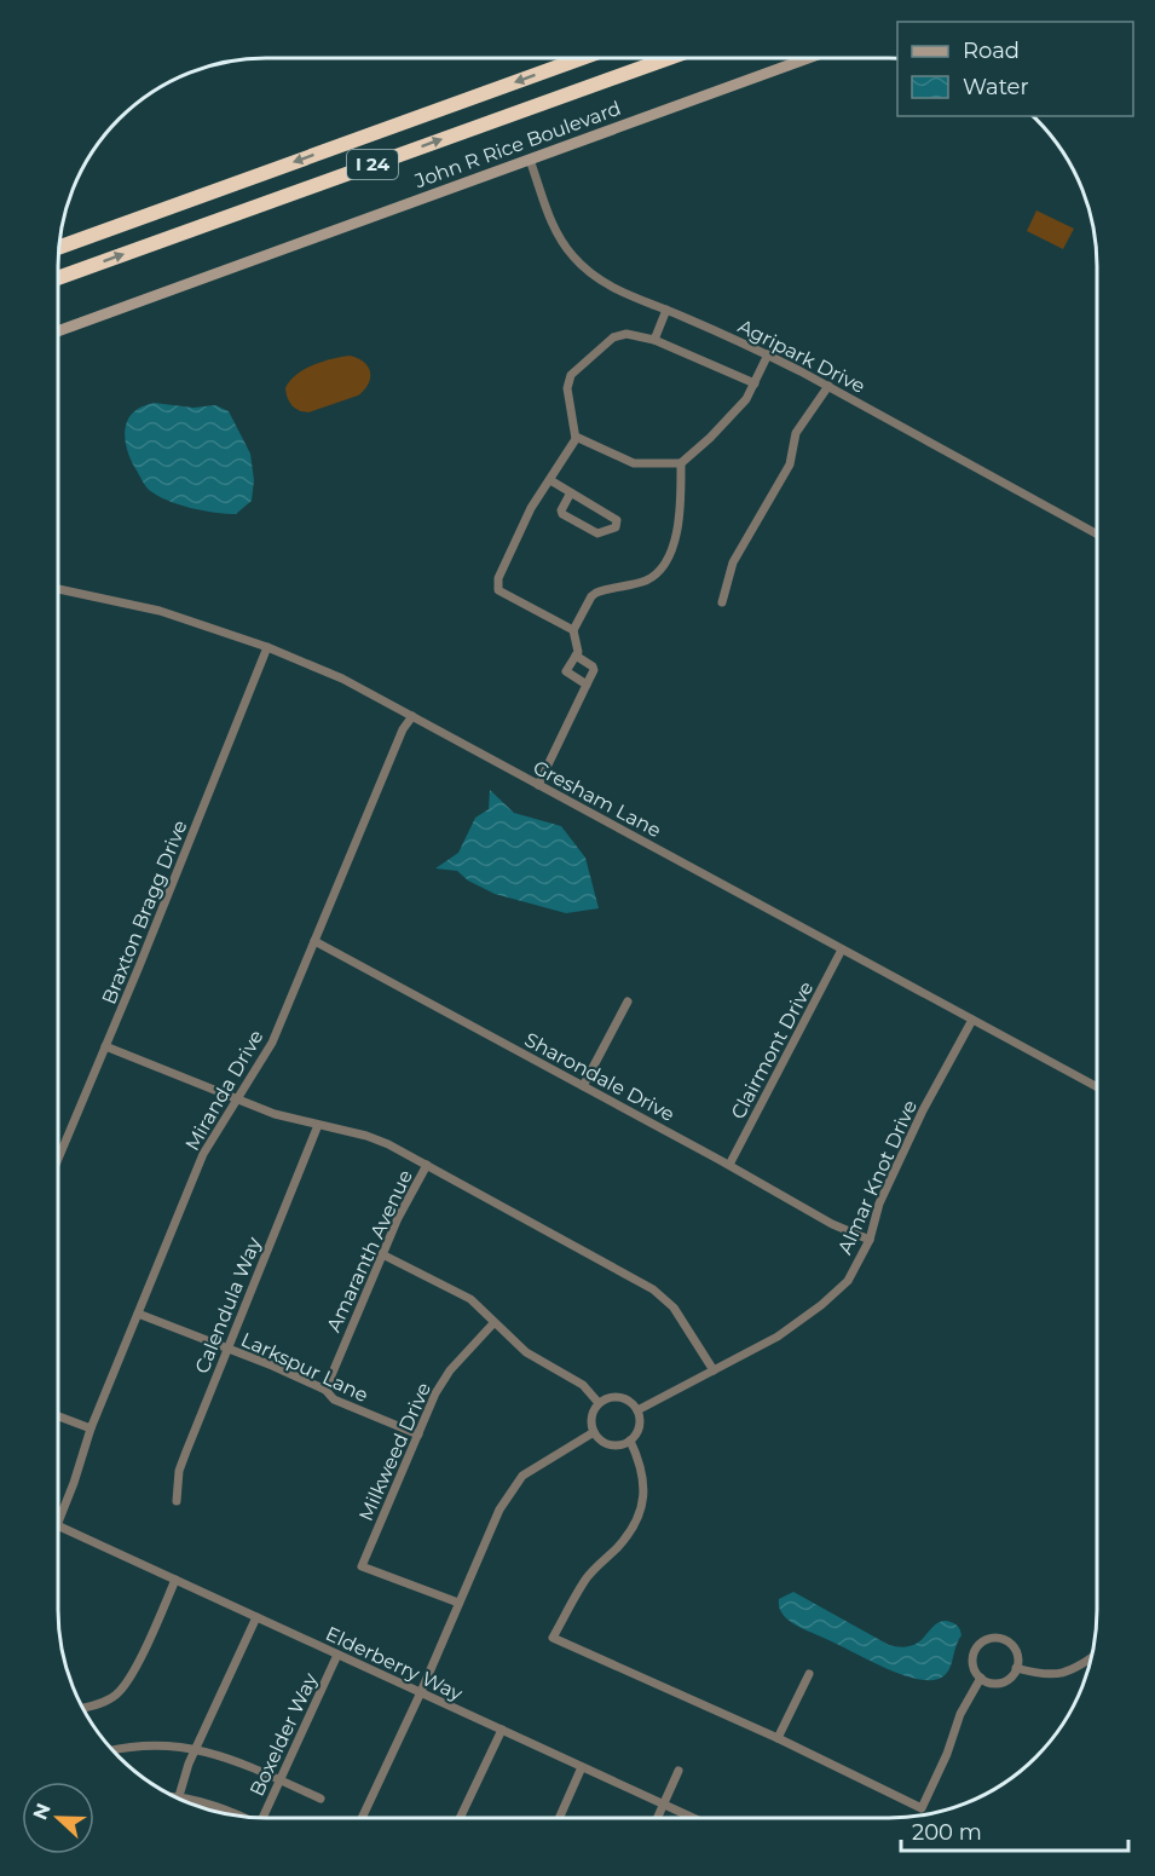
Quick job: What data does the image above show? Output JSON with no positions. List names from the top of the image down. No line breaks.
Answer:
{"streets":{"highway":["I 24"],"street":["John R Rice Boulevard","Agripark Drive","Gresham Lane","Braxton Bragg Drive","Clairmont Drive","Sharondale Drive","Miranda Drive","Almar Knot Drive","Amaranth Avenue","Calendula Way","Larkspur Lane","Milkweed Drive","Elderberry Way","Boxelder Way"]},"crossings":[["John R Rice Boulevard","Agripark Drive"],["Gresham Lane","Braxton Bragg Drive"],["Gresham Lane","Clairmont Drive"],["Gresham Lane","Miranda Drive"],["Gresham Lane","Almar Knot Drive"],["Clairmont Drive","Sharondale Drive"],["Sharondale Drive","Miranda Drive"],["Sharondale Drive","Almar Knot Drive"],["Miranda Drive","Larkspur Lane"],["Amaranth Avenue","Larkspur Lane"],["Calendula Way","Larkspur Lane"],["Larkspur Lane","Milkweed Drive"],["Elderberry Way","Boxelder Way"]],"legend":["Road","Water"],"scale_bar":"200 m","north":"left"}
